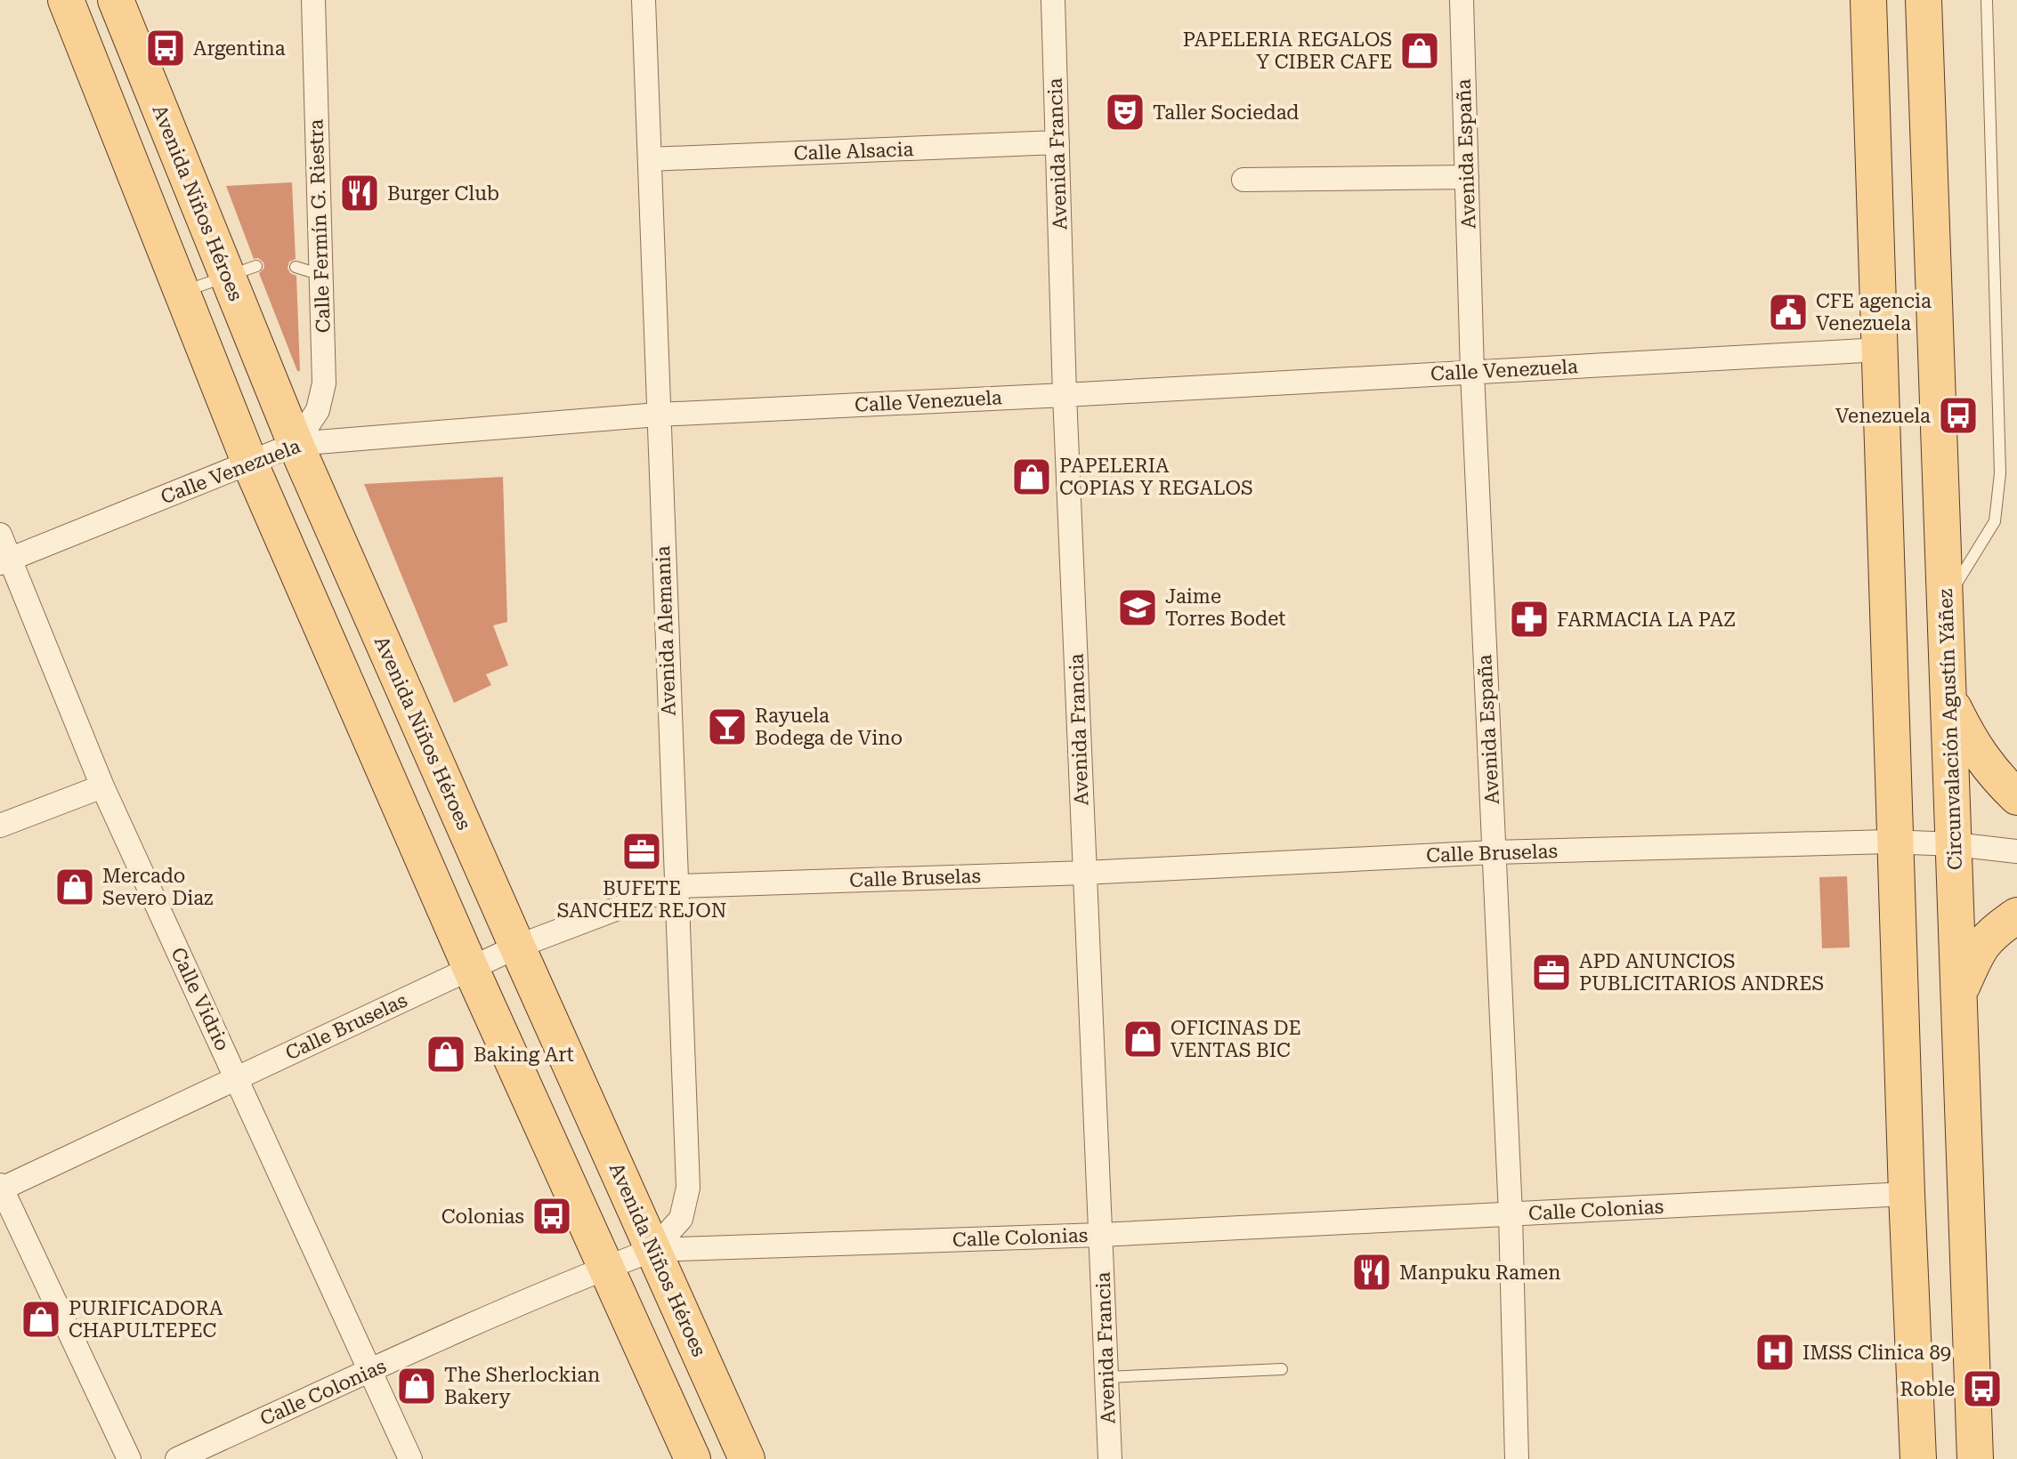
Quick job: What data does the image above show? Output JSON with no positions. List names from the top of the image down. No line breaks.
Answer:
{"streets":{"main road":["Avenida Niños Héroes","Circunvalación Agustín Yáñez"],"street":["Calle Alsacia","Avenida Francia","Avenida España","Calle Fermín G. Riestra","Calle Venezuela","Avenida Alemania","Calle Bruselas","Calle Vidrio","Calle Colonias"]},"crossings":[["Calle Alsacia","Avenida Francia"],["Calle Alsacia","Avenida Alemania"],["Avenida Francia","Calle Venezuela"],["Avenida Francia","Calle Bruselas"],["Avenida Francia","Calle Colonias"],["Avenida España","Calle Venezuela"],["Avenida España","Calle Bruselas"],["Avenida España","Calle Colonias"],["Avenida Niños Héroes","Calle Fermín G. Riestra"],["Avenida Niños Héroes","Calle Venezuela"],["Avenida Niños Héroes","Avenida Alemania"],["Avenida Niños Héroes","Calle Bruselas"],["Avenida Niños Héroes","Calle Colonias"],["Calle Fermín G. Riestra","Calle Venezuela"],["Calle Venezuela","Avenida Alemania"],["Calle Venezuela","Calle Vidrio"],["Avenida Alemania","Calle Bruselas"],["Avenida Alemania","Calle Colonias"],["Circunvalación Agustín Yáñez","Calle Bruselas"],["Calle Bruselas","Calle Vidrio"],["Calle Vidrio","Calle Colonias"]],"places":{"bus stop":["Argentina","Venezuela","Colonias","Roble"],"shop":["PAPELERIA REGALOS Y CIBER CAFE","PAPELERIA COPIAS Y REGALOS","Mercado Severo Diaz","OFICINAS DE VENTAS BIC","Baking Art","PURIFICADORA CHAPULTEPEC","The Sherlockian Bakery"],"theatre":["Taller Sociedad"],"restaurant":["Burger Club","Manpuku Ramen"],"public building":["CFE agencia Venezuela"],"school or university":["Jaime Torres Bodet"],"pharmacy":["FARMACIA LA PAZ"],"bar":["Rayuela Bodega de Vino"],"office":["BUFETE SANCHEZ REJON","APD ANUNCIOS PUBLICITARIOS ANDRES"],"hospital":["IMSS Clinica 89"]}}
